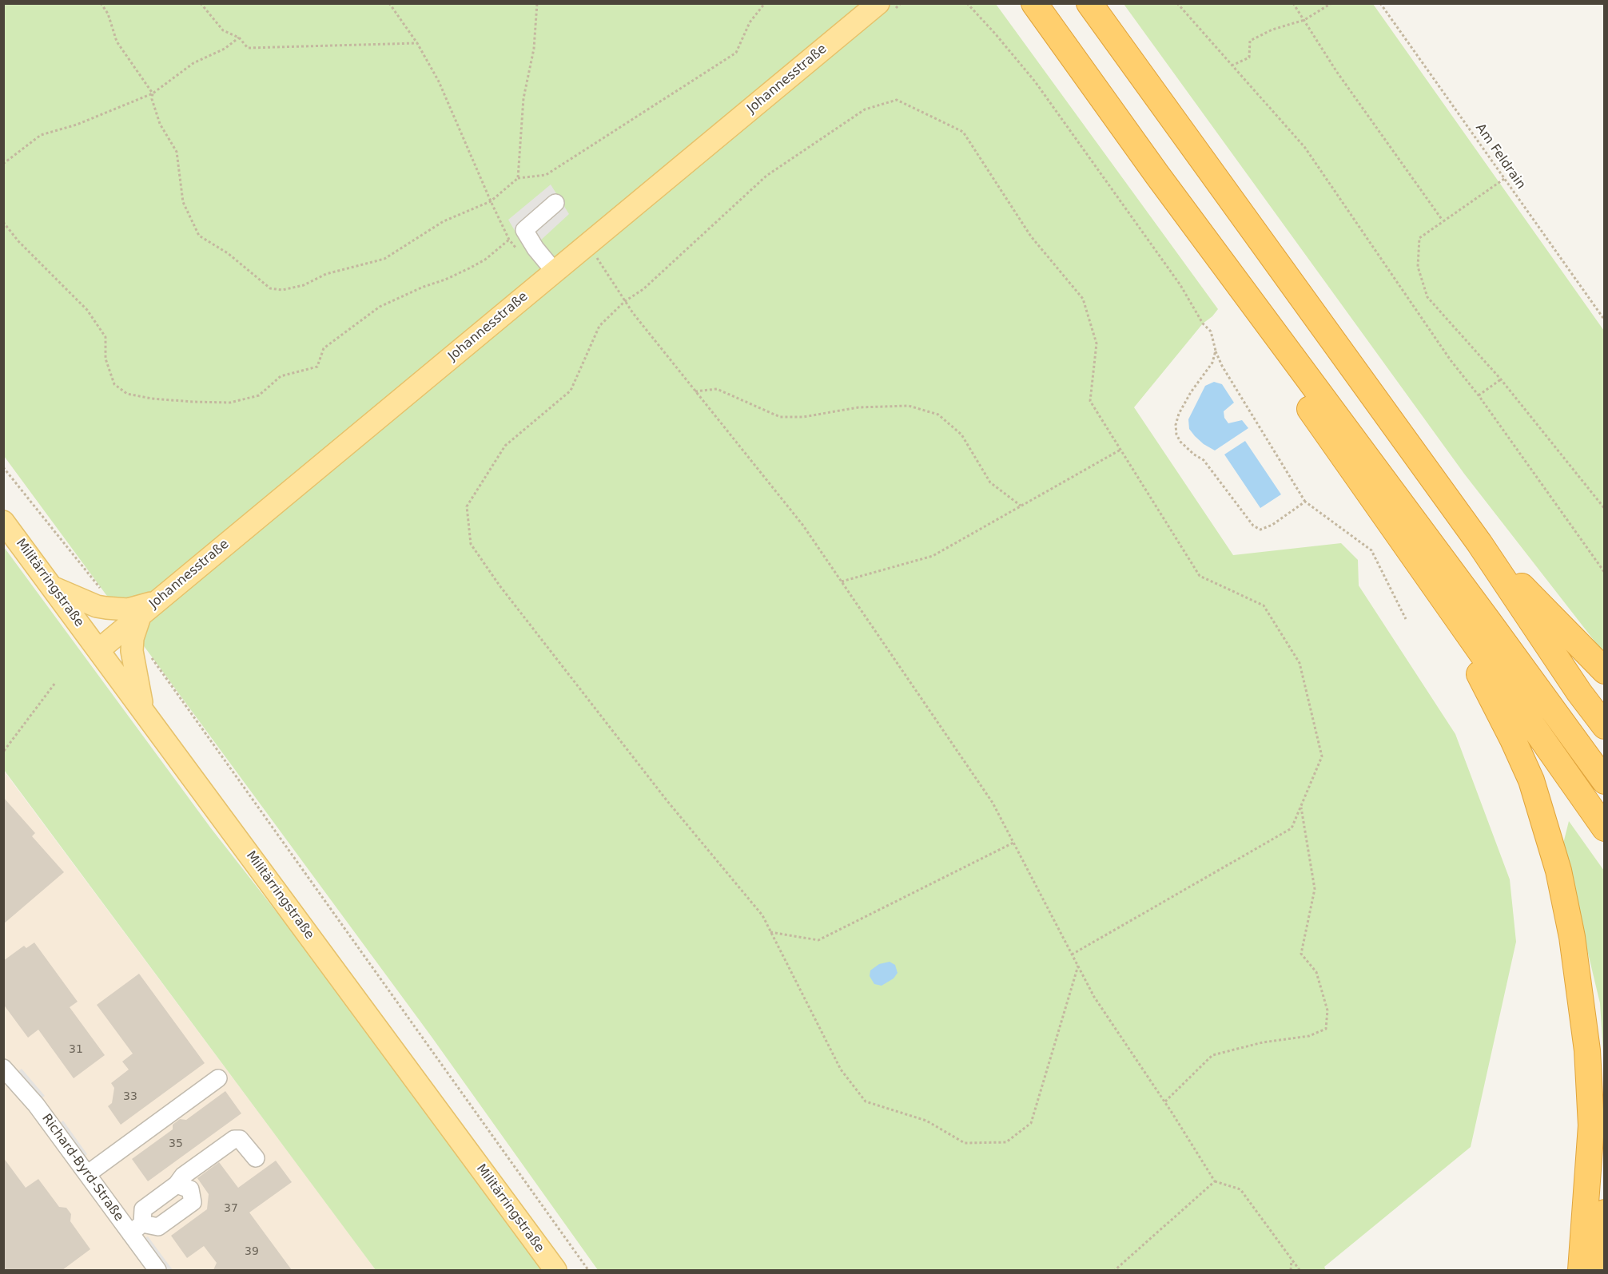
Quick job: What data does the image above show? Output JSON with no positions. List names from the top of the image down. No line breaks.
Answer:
{"streets":{"main road":["Johannesstraße","Militärringstraße"],"street":["Richard-Byrd-Straße"],"path":["Am Feldrain"]},"crossings":[["Johannesstraße","Militärringstraße"]],"house_numbers":["31","33","35","37","39"]}
